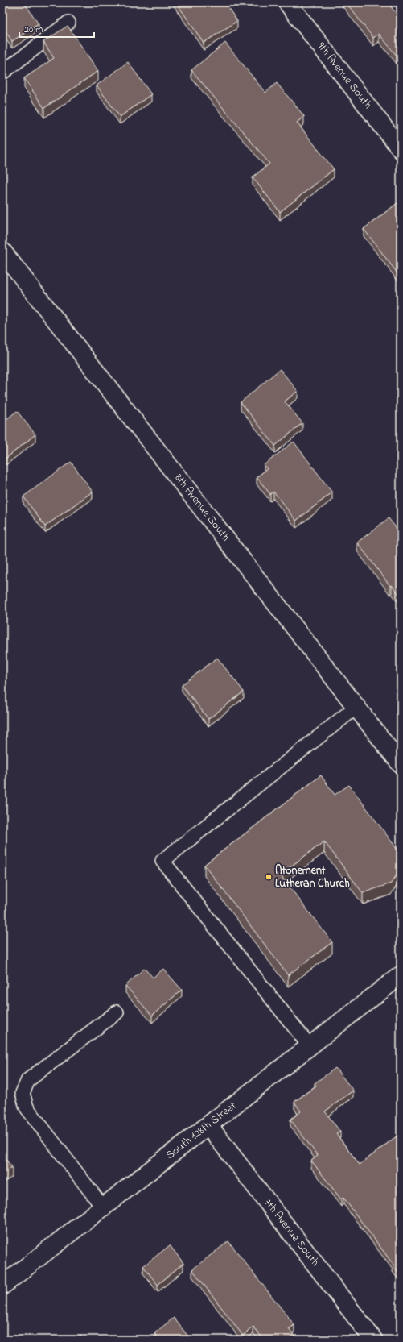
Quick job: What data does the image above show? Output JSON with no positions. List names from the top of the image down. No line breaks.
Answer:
{"streets":{"street":["9th Avenue South","8th Avenue South","South 128th Street","7th Avenue South"]},"crossings":[["South 128th Street","7th Avenue South"]],"places":["Atonement Lutheran Church"],"scale_bar":"20 m"}
